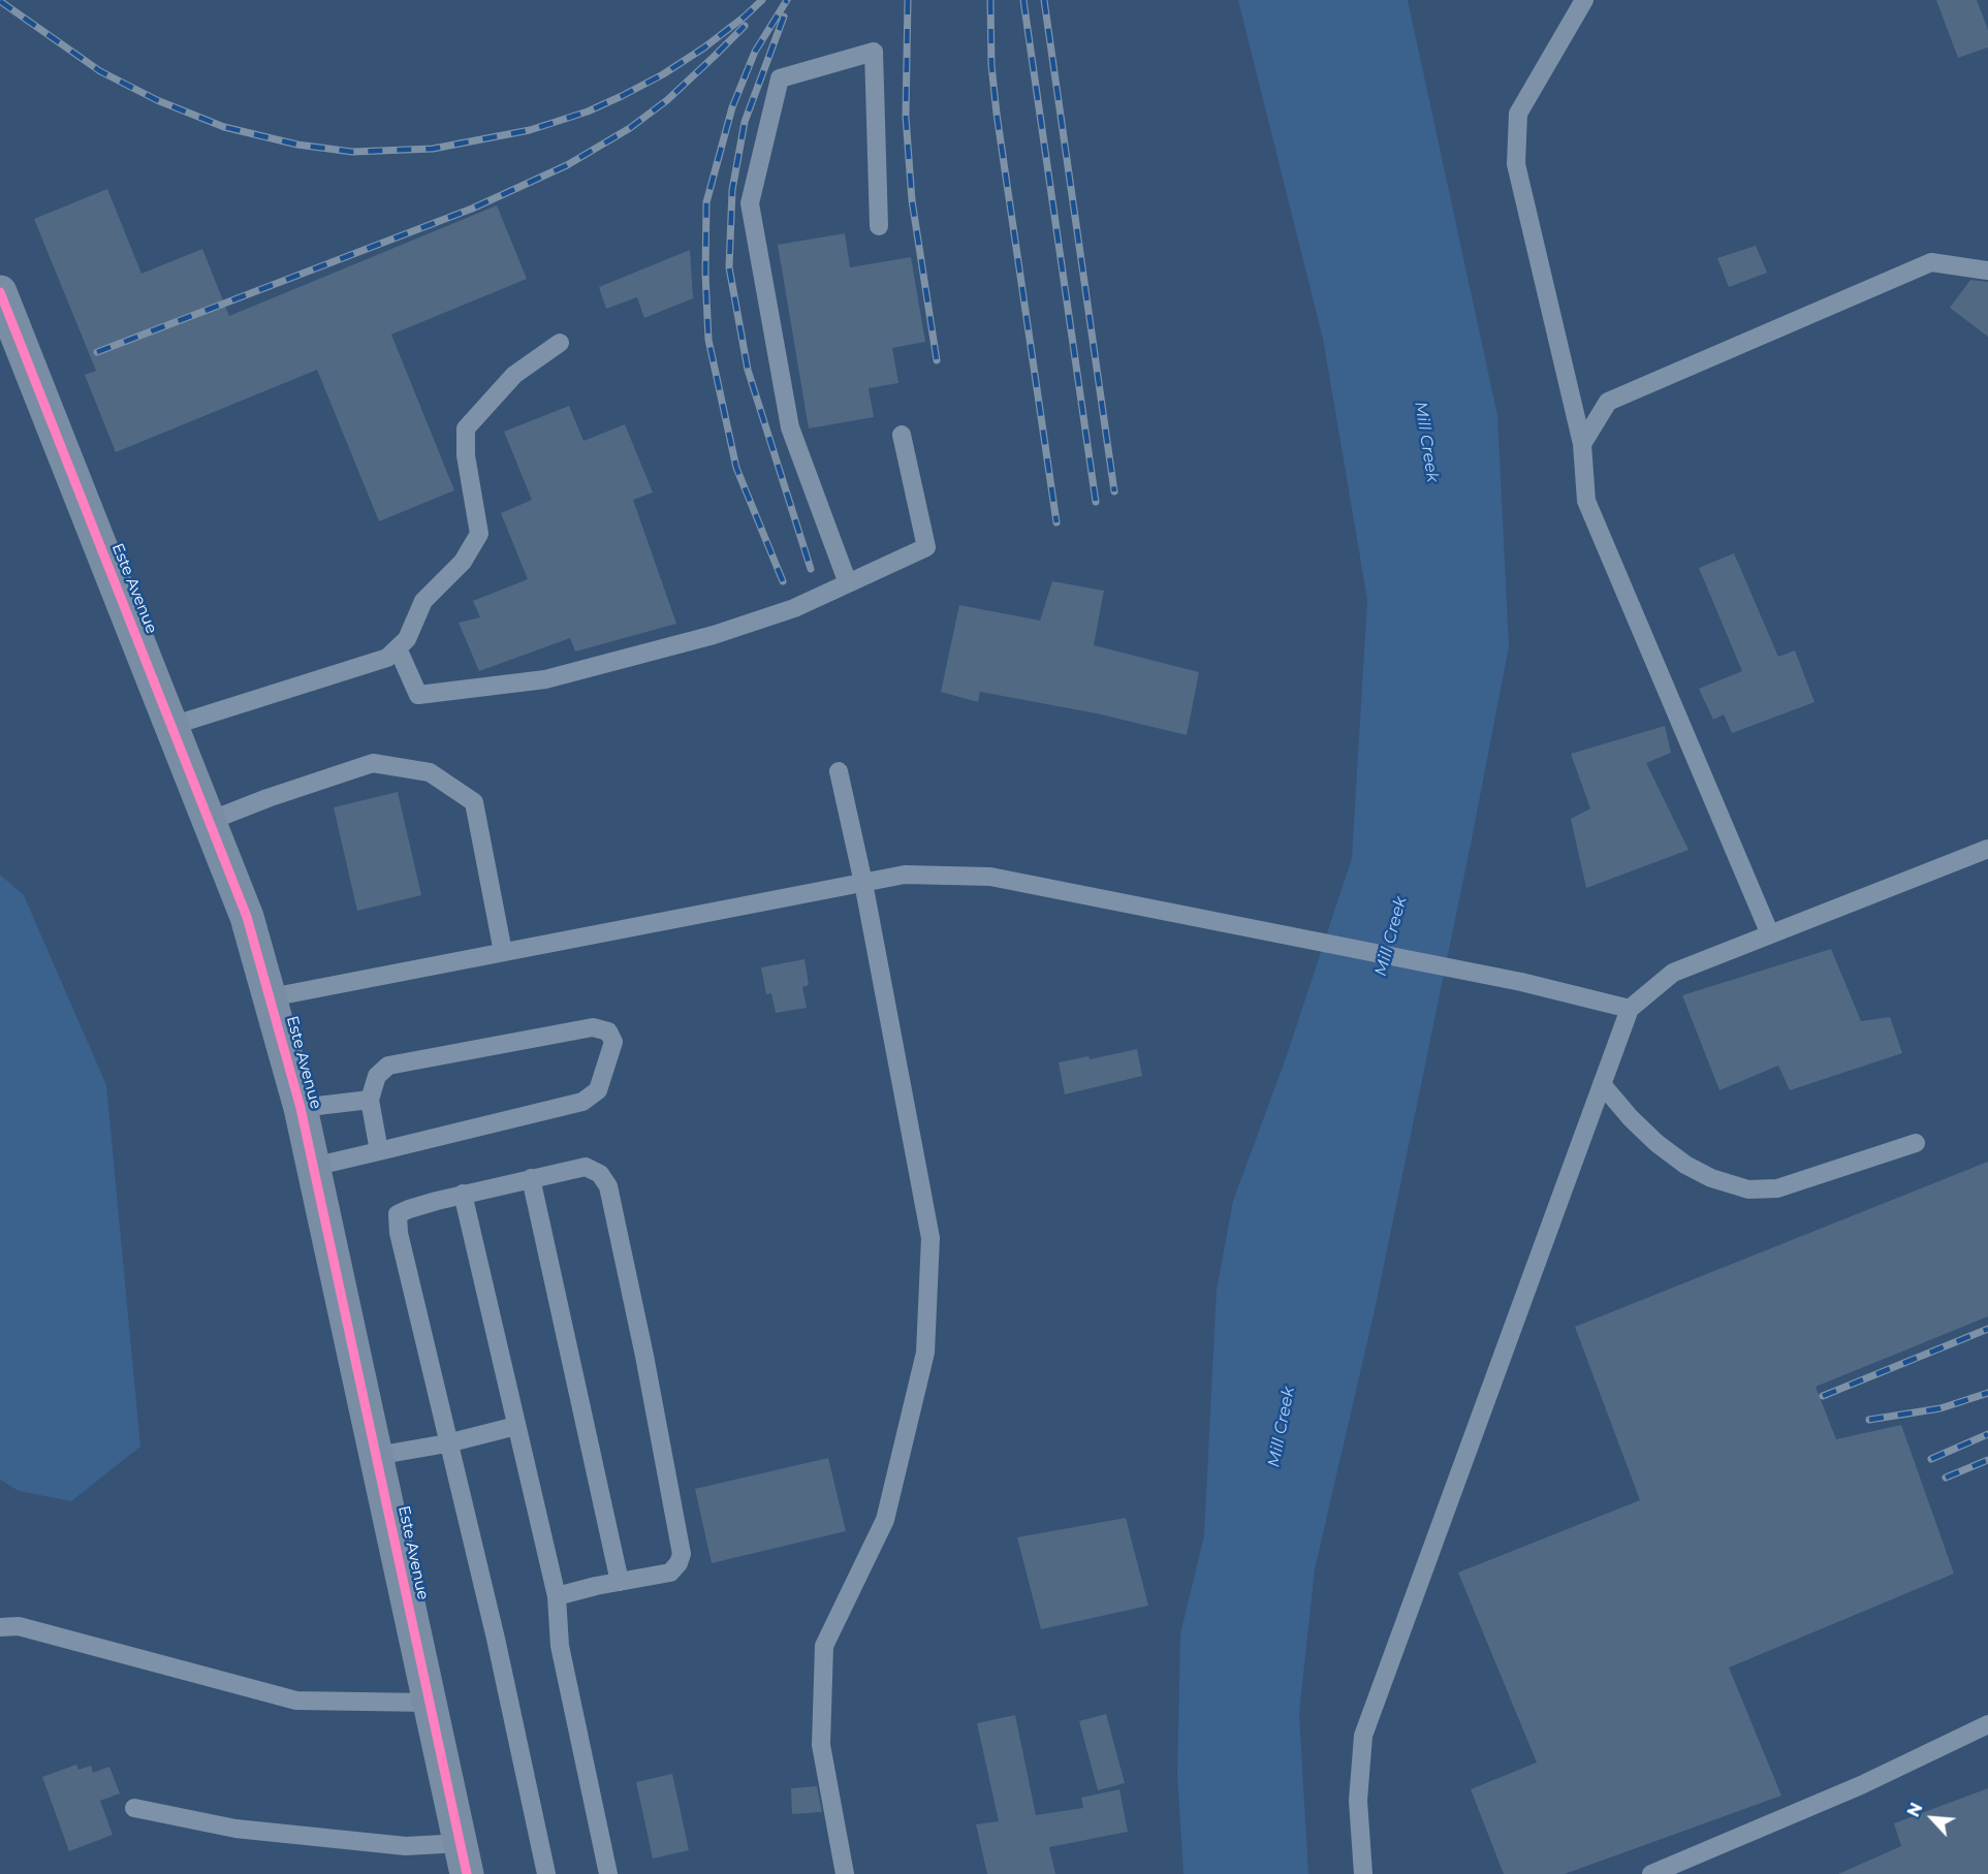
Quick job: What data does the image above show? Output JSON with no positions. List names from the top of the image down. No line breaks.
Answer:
{"streets":{"street":["Este Avenue"]},"water":["Mill Creek"],"north":"top left"}
